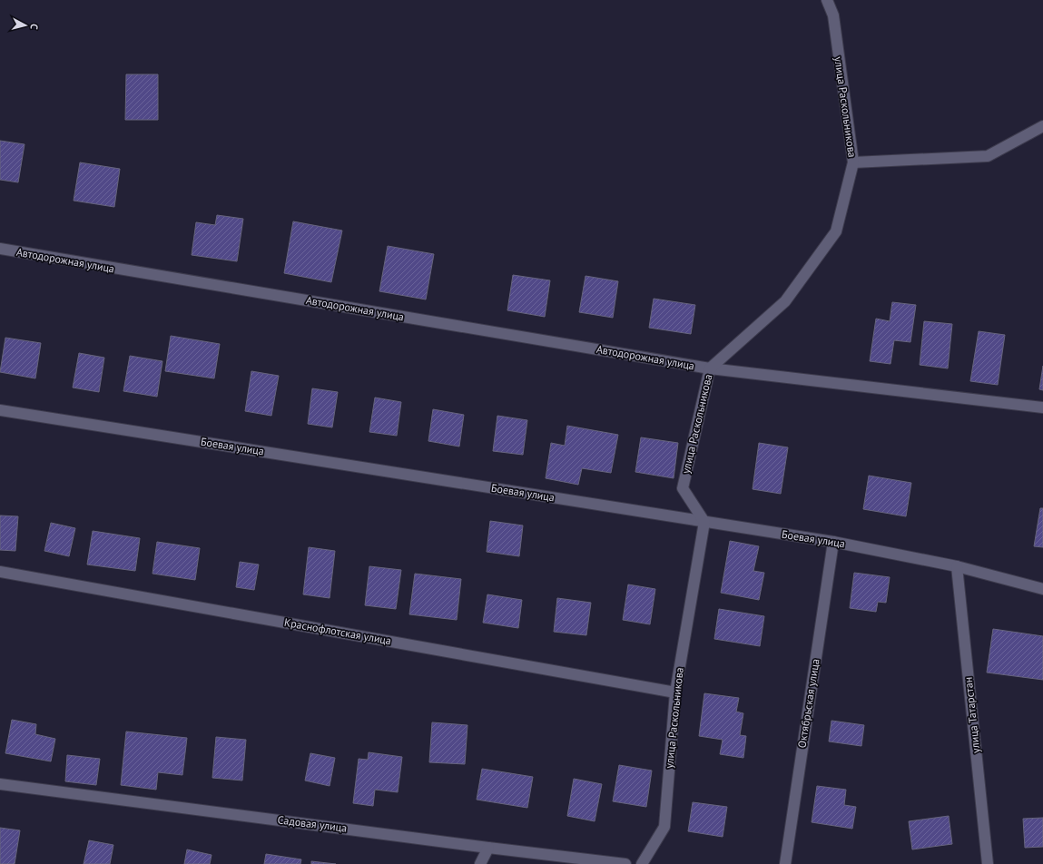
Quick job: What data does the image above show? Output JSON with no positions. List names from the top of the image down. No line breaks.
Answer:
{"streets":{"street":["улица Раскольникова","Автодорожная улица","Боевая улица","Краснофлотская улица","Октябрьская улица","улица Татарстан","Садовая улица"]},"crossings":[["улица Раскольникова","Автодорожная улица"],["улица Раскольникова","Боевая улица"],["улица Раскольникова","Краснофлотская улица"],["Боевая улица","Октябрьская улица"],["Боевая улица","улица Татарстан"]],"north":"right"}
